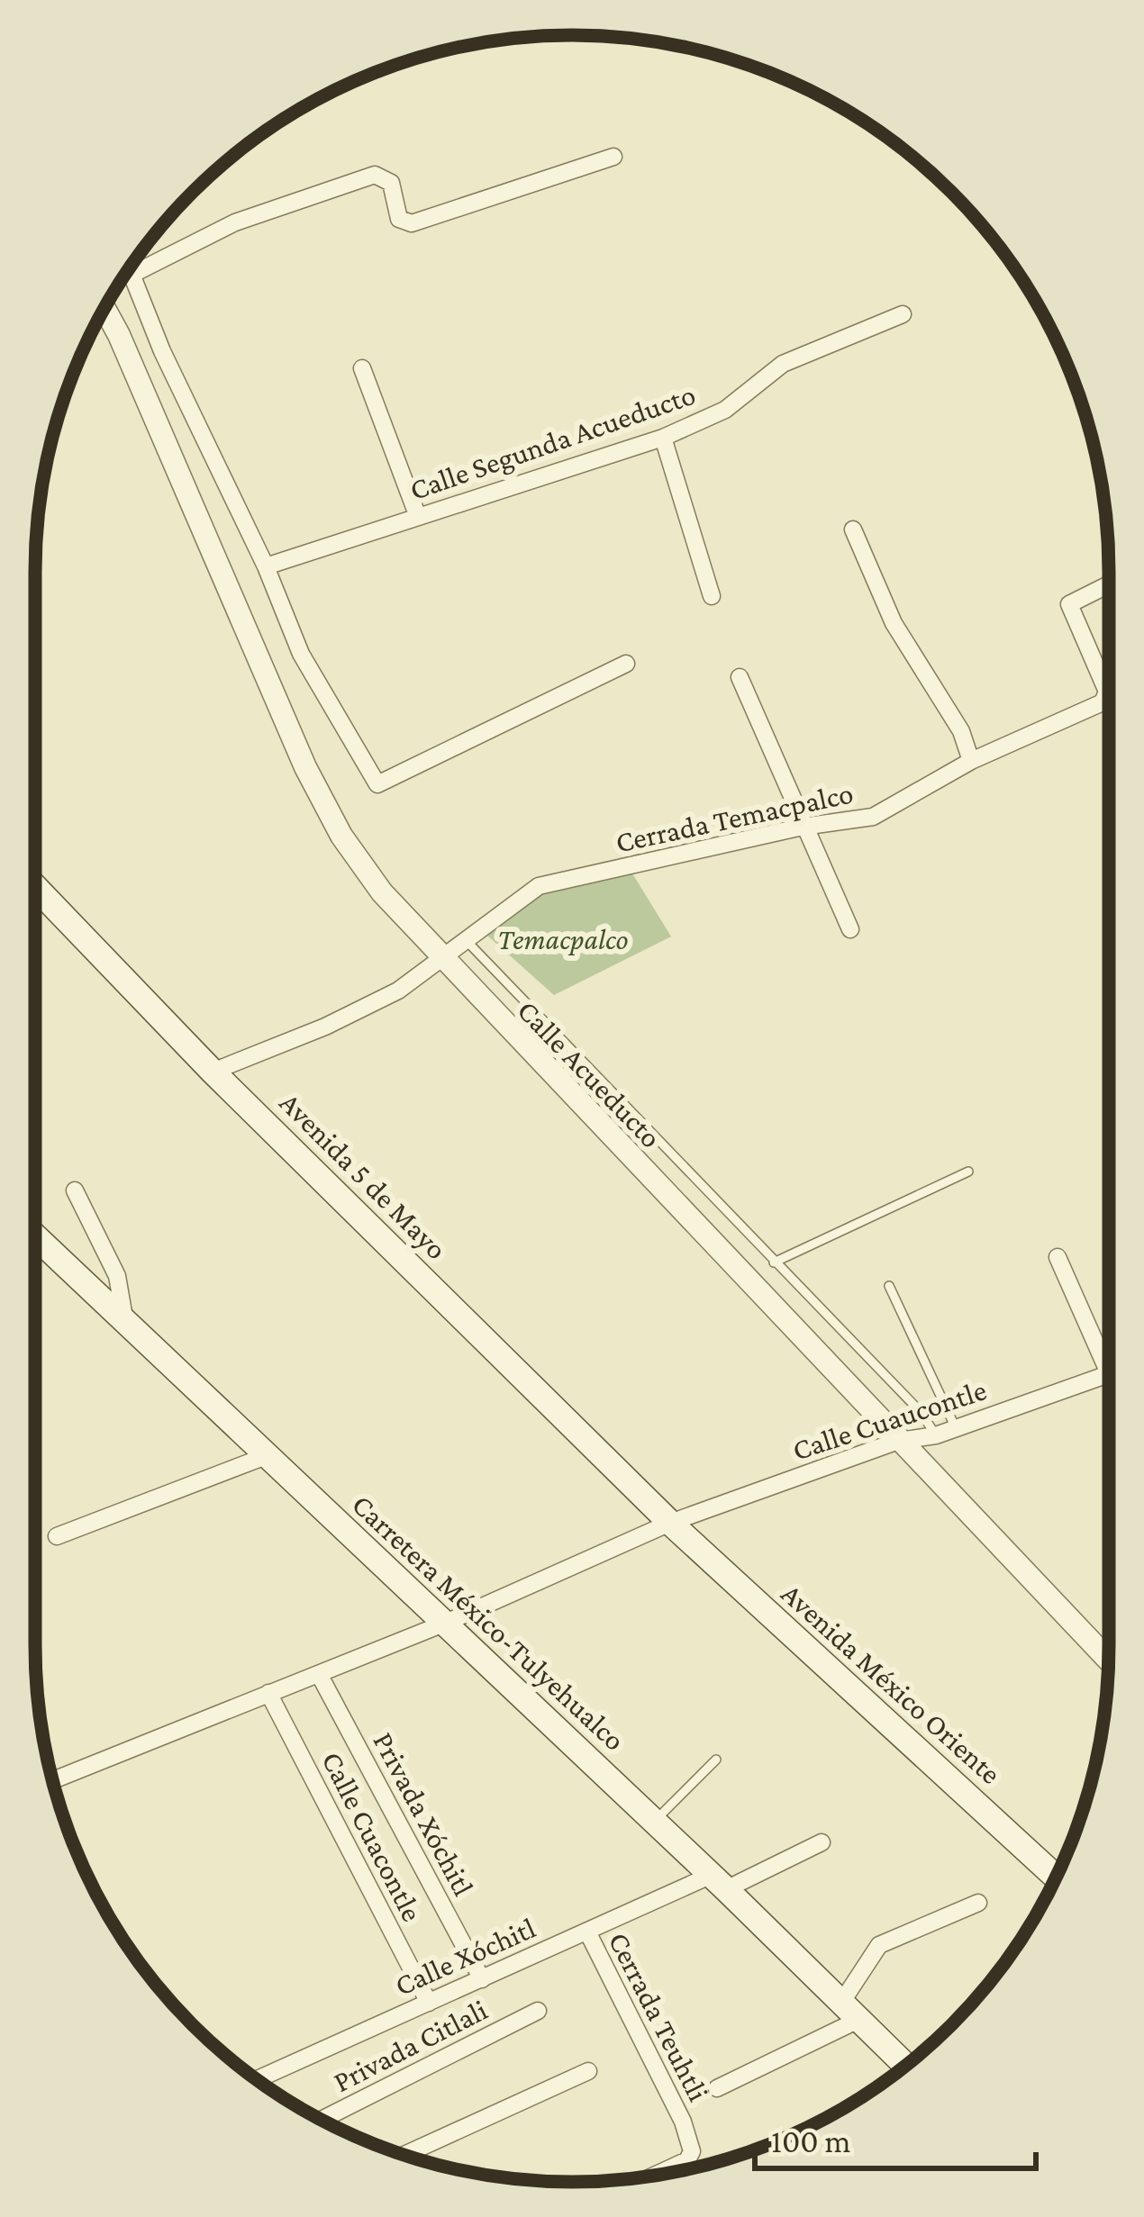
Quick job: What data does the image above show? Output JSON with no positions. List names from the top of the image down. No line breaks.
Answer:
{"streets":{"main road":["Avenida 5 de Mayo","Carretera México-Tulyehualco","Avenida México Oriente"],"street":["Calle Segunda Acueducto","Cerrada Temacpalco","Calle Acueducto","Calle Cuaucontle","Privada Xóchitl","Calle Cuacontle","Calle Xóchitl","Cerrada Teuhtli","Privada Citlali"]},"crossings":[["Cerrada Temacpalco","Calle Acueducto"],["Cerrada Temacpalco","Avenida 5 de Mayo"],["Calle Acueducto","Calle Cuaucontle"],["Avenida 5 de Mayo","Calle Cuaucontle"],["Avenida 5 de Mayo","Avenida México Oriente"],["Calle Cuaucontle","Avenida México Oriente"],["Carretera México-Tulyehualco","Calle Xóchitl"],["Privada Xóchitl","Calle Xóchitl"],["Calle Cuacontle","Calle Xóchitl"],["Calle Xóchitl","Cerrada Teuhtli"]],"parks":["Temacpalco"],"scale_bar":"100 m"}
